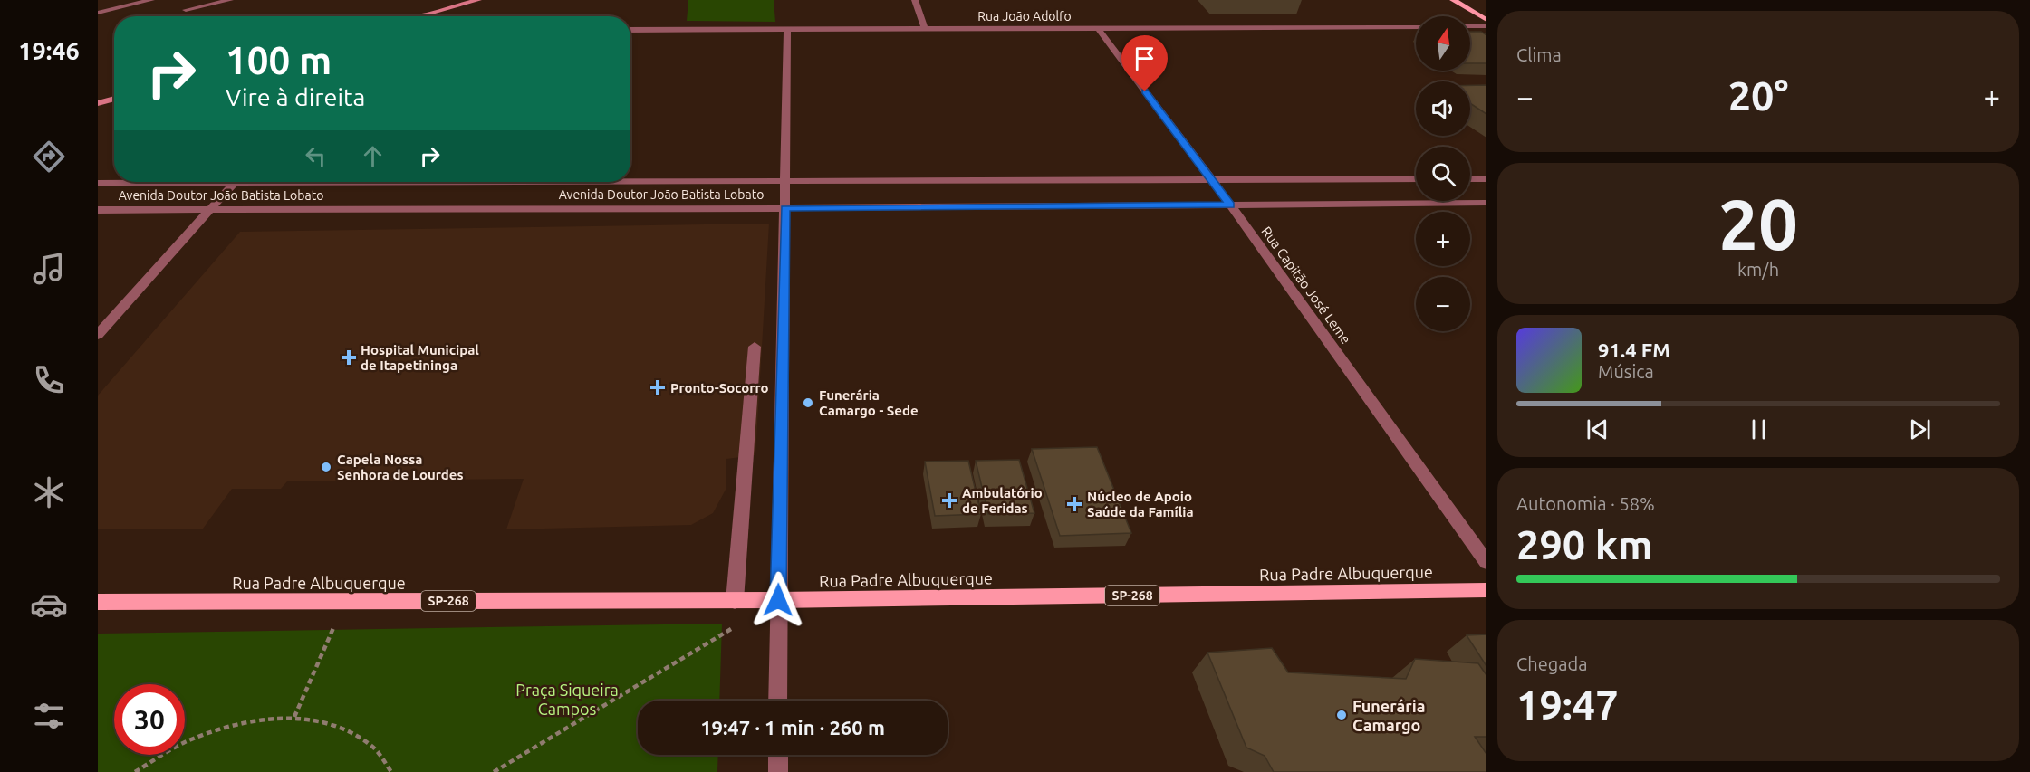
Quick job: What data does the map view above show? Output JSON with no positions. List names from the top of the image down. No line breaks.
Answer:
{"streets":{"main road":["Rua Padre Albuquerque","SP-268"],"street":["Rua João Adolfo","Avenida Doutor João Batista Lobato","Rua Capitão José Leme"]},"crossings":[["Rua João Adolfo","Rua Capitão José Leme"],["Avenida Doutor João Batista Lobato","Rua Capitão José Leme"]],"parks":["Praça Siqueira Campos"],"places":{"health":["Hospital Municipal de Itapetininga","Pronto-Socorro","Ambulatório de Feridas","Núcleo de Apoio Saúde da Família"],"other":["Funerária Camargo - Sede","Capela Nossa Senhora de Lourdes","Funerária Camargo"]},"north":"top","page":{"tabs":"19:46","tile":["Clima",["20","km/h"],["Autonomia · 58%","290 km"],["Chegada","19:47"]],"map_buttons":["+","−"],"turn":["100 m","Vire à direita"],"heat":["−","20°","+"],"song":["91.4 FM","Música"],"limit":"30","trip":"19:47 · 1 min · 260 m"}}
